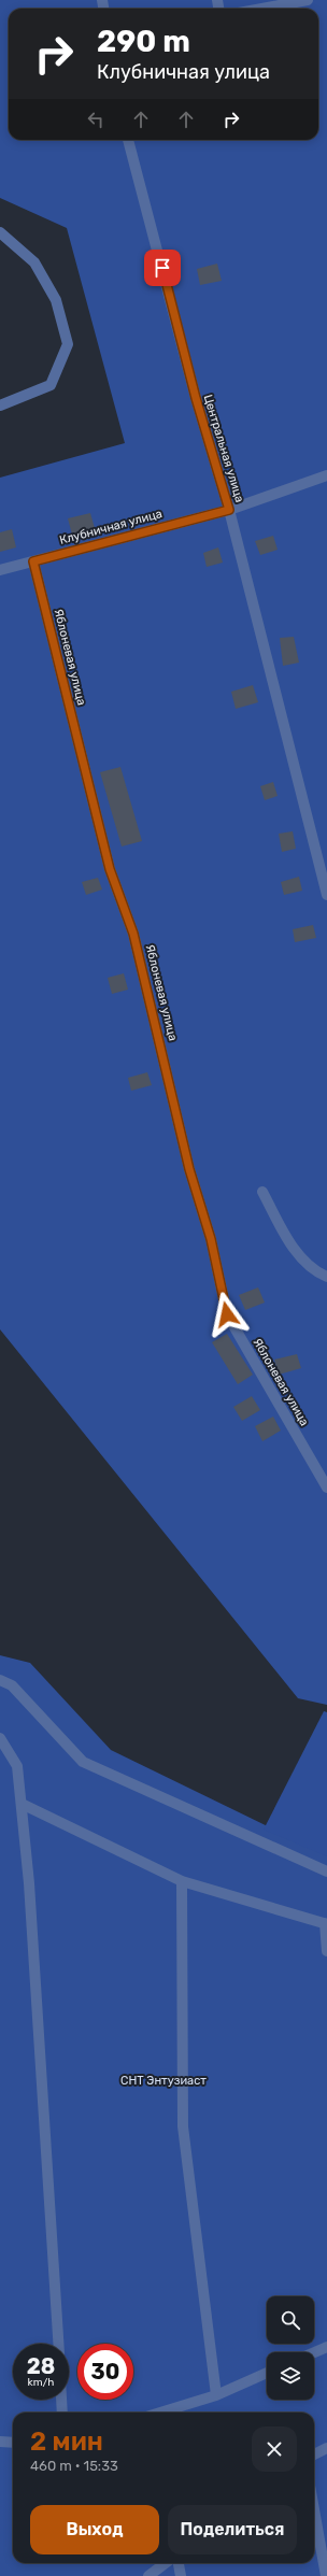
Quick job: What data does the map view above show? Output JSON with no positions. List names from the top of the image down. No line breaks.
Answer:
{"streets":{"street":["Центральная улица","Клубничная улица","Яблоневая улица"]},"crossings":[["Центральная улица","Клубничная улица"],["Клубничная улица","Яблоневая улица"]],"parks":["СНТ Энтузиаст"],"page":{"turn":["290 m","Клубничная улица"],"speed":"28 km/h","limit":"30","heading":["2 мин","460 m · 15:33"],"buttons":["Выход","Поделиться"]}}
